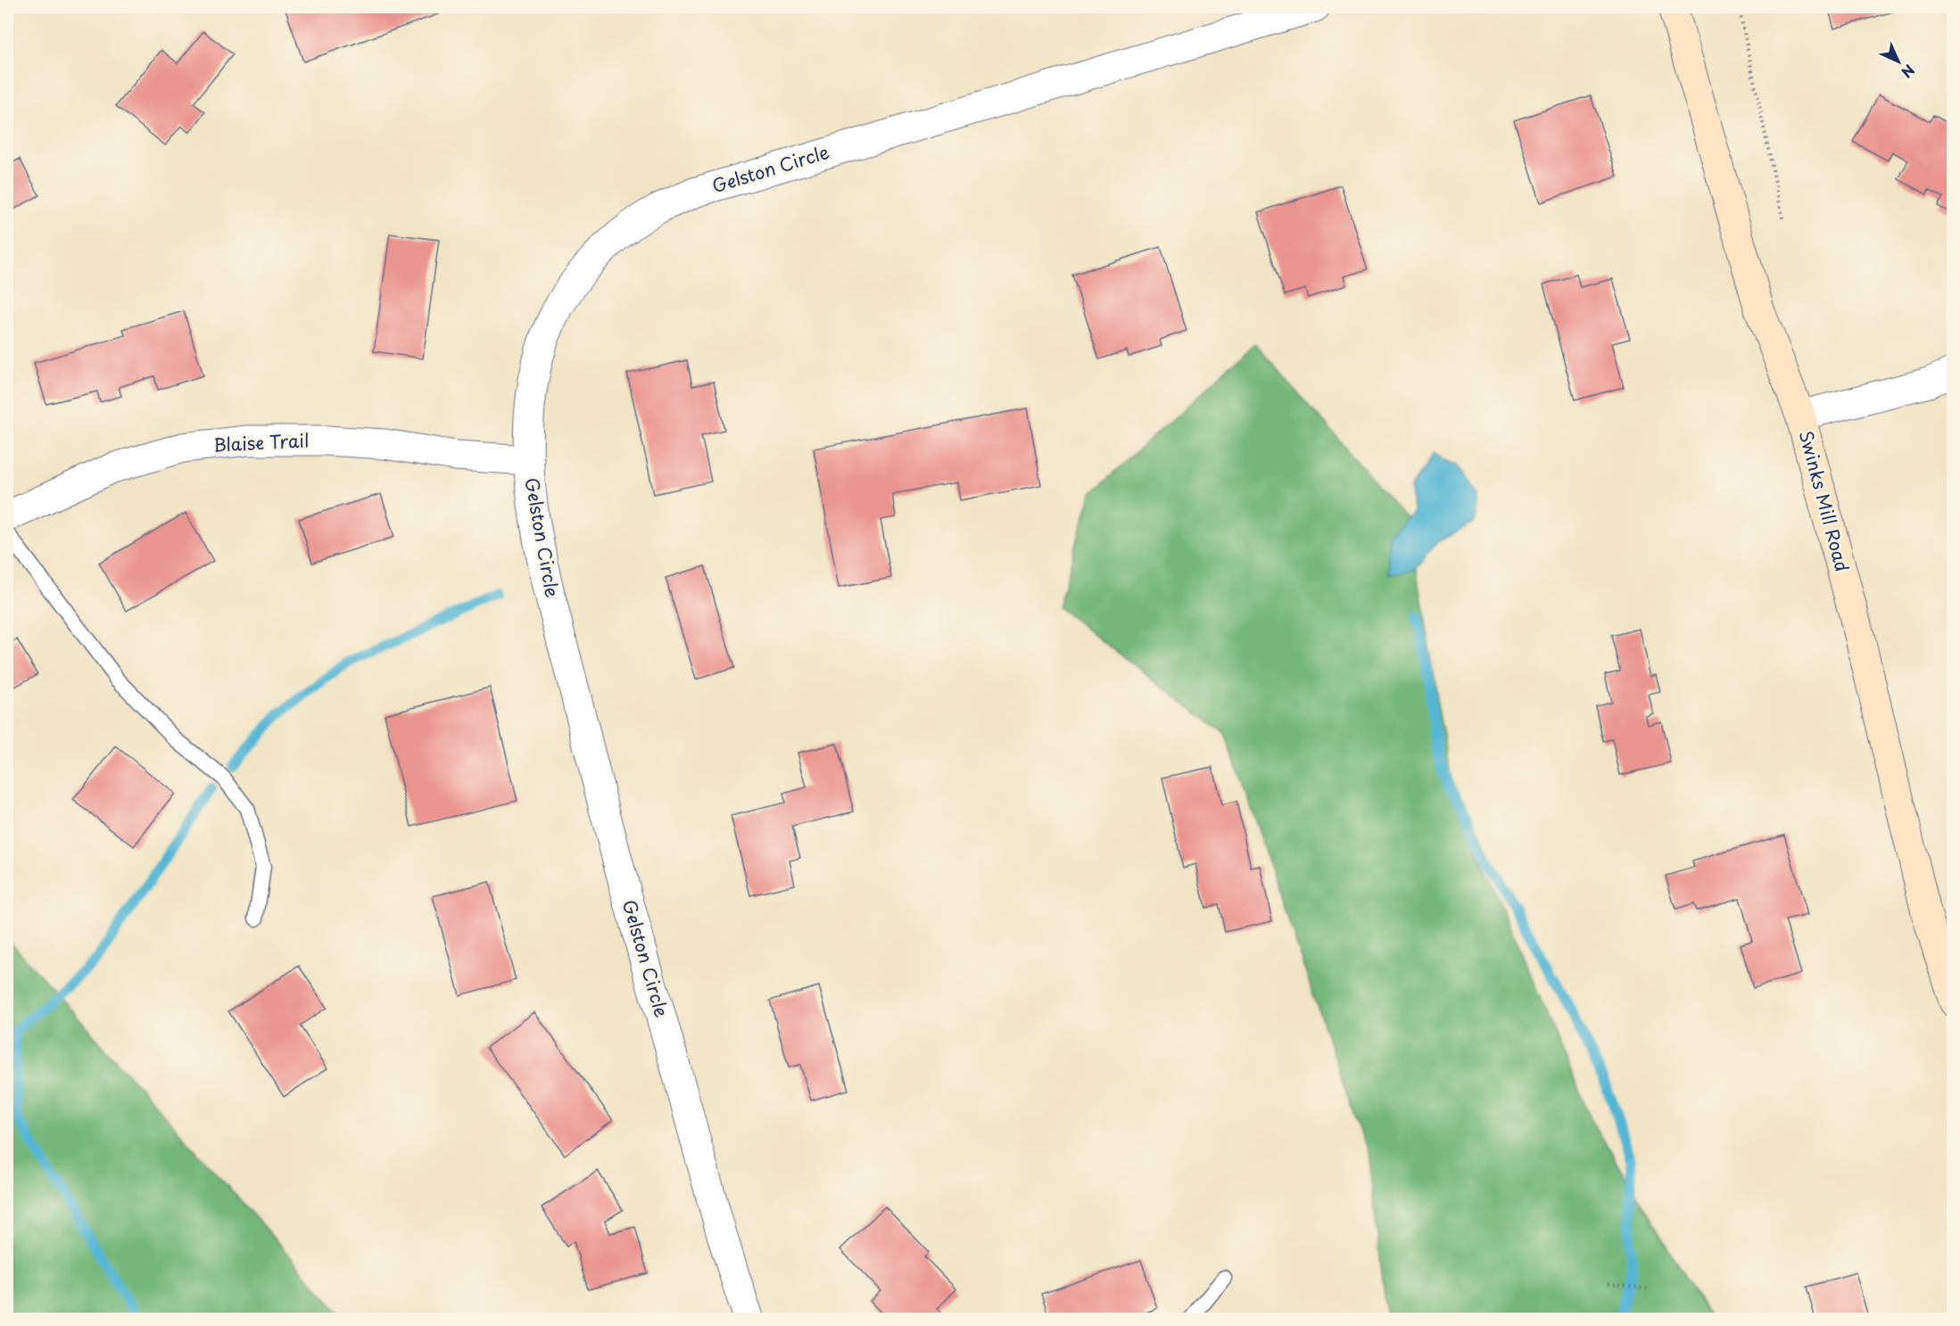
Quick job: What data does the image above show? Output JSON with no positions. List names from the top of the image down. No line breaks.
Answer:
{"streets":{"street":["Gelston Circle","Blaise Trail","Swinks Mill Road"]},"crossings":[["Gelston Circle","Blaise Trail"]],"north":"bottom right"}
